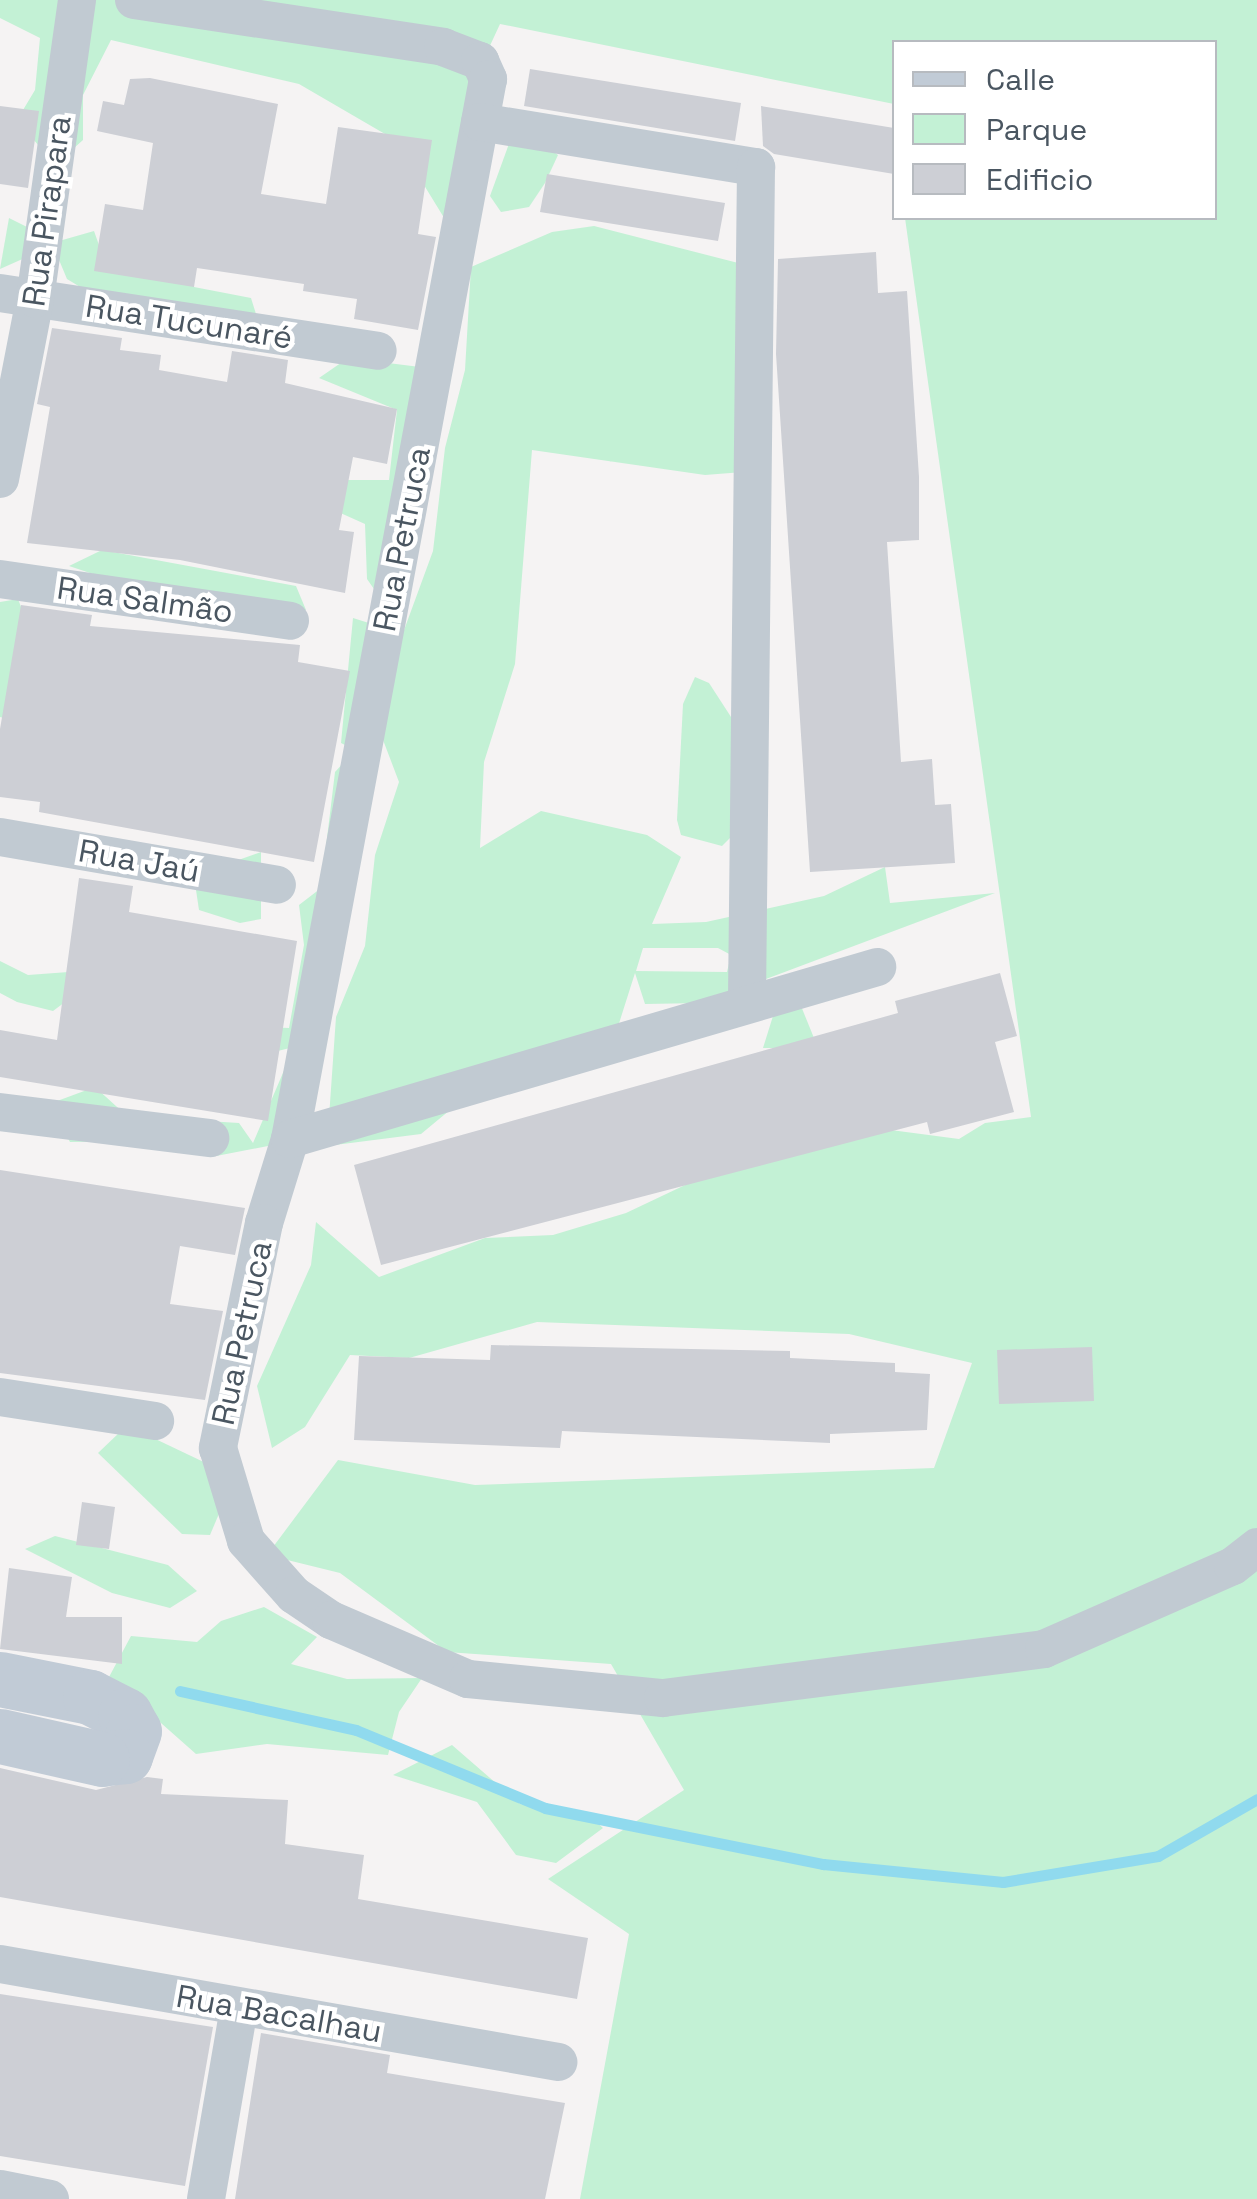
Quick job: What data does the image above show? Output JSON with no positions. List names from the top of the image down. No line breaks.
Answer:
{"streets":{"street":["Rua Pirapara","Rua Tucunaré","Rua Petruca","Rua Salmão","Rua Jaú","Rua Bacalhau"]},"crossings":[["Rua Pirapara","Rua Tucunaré"]],"legend":["Calle","Parque","Edificio"]}
